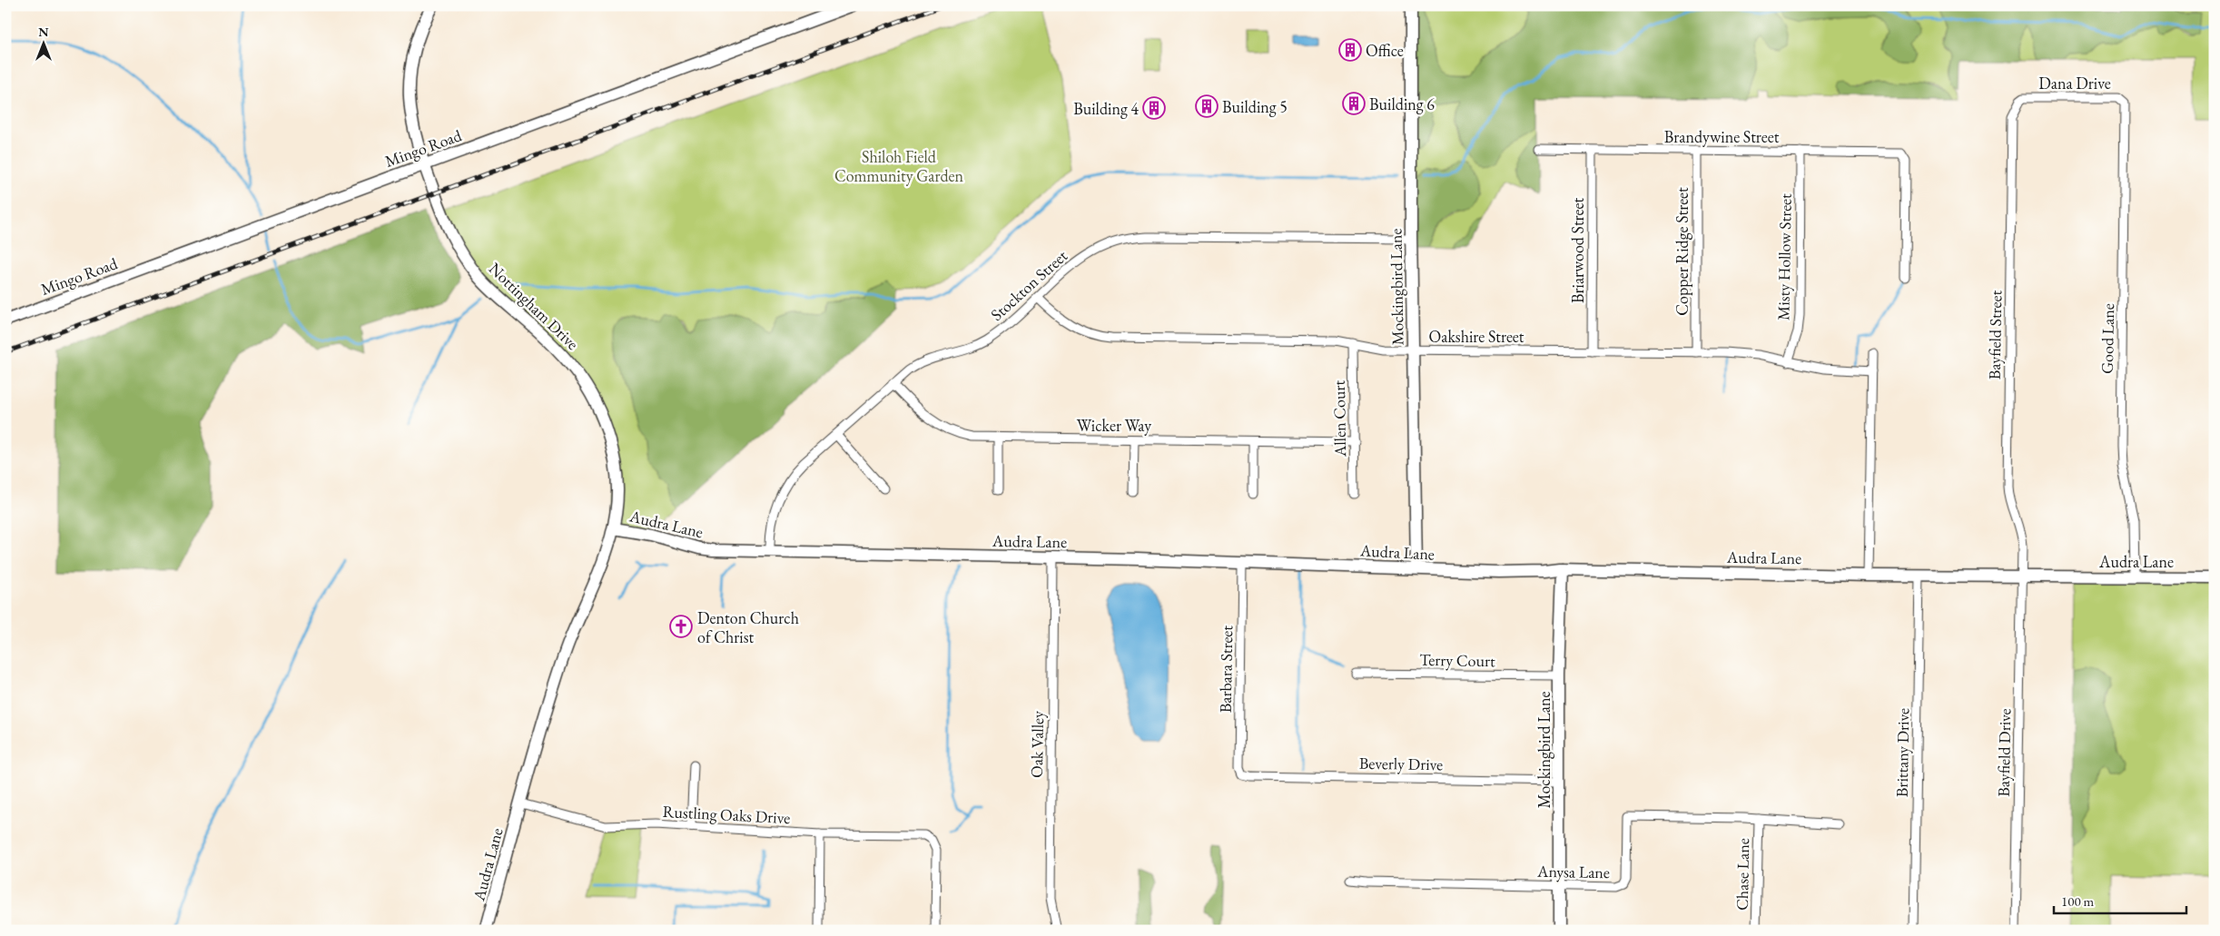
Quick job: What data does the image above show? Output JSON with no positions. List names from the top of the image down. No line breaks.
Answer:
{"streets":{"street":["Dana Drive","Brandywine Street","Mingo Road","Briarwood Street","Copper Ridge Street","Misty Hollow Street","Stockton Street","Mockingbird Lane","Nottingham Drive","Bayfield Street","Oakshire Street","Good Lane","Allen Court","Wicker Way","Audra Lane","Terry Court","Barbara Street","Oak Valley","Brittany Drive","Bayfield Drive","Beverly Drive","Rustling Oaks Drive","Anysa Lane","Chase Lane"]},"crossings":[["Dana Drive","Bayfield Street"],["Dana Drive","Good Lane"],["Brandywine Street","Briarwood Street"],["Brandywine Street","Copper Ridge Street"],["Brandywine Street","Misty Hollow Street"],["Mingo Road","Nottingham Drive"],["Briarwood Street","Oakshire Street"],["Copper Ridge Street","Oakshire Street"],["Misty Hollow Street","Oakshire Street"],["Stockton Street","Mockingbird Lane"],["Stockton Street","Oakshire Street"],["Stockton Street","Wicker Way"],["Stockton Street","Audra Lane"],["Mockingbird Lane","Oakshire Street"],["Mockingbird Lane","Audra Lane"],["Mockingbird Lane","Terry Court"],["Mockingbird Lane","Beverly Drive"],["Mockingbird Lane","Anysa Lane"],["Nottingham Drive","Audra Lane"],["Bayfield Street","Audra Lane"],["Bayfield Street","Bayfield Drive"],["Oakshire Street","Allen Court"],["Good Lane","Audra Lane"],["Allen Court","Wicker Way"],["Audra Lane","Barbara Street"],["Audra Lane","Oak Valley"],["Audra Lane","Brittany Drive"],["Audra Lane","Bayfield Drive"],["Audra Lane","Rustling Oaks Drive"],["Barbara Street","Beverly Drive"],["Anysa Lane","Chase Lane"]],"parks":["Shiloh Field Community Garden"],"places":{"building":["Office","Building 6","Building 5","Building 4"],"church":["Denton Church of Christ"]},"scale_bar":"100 m","north":"top"}
